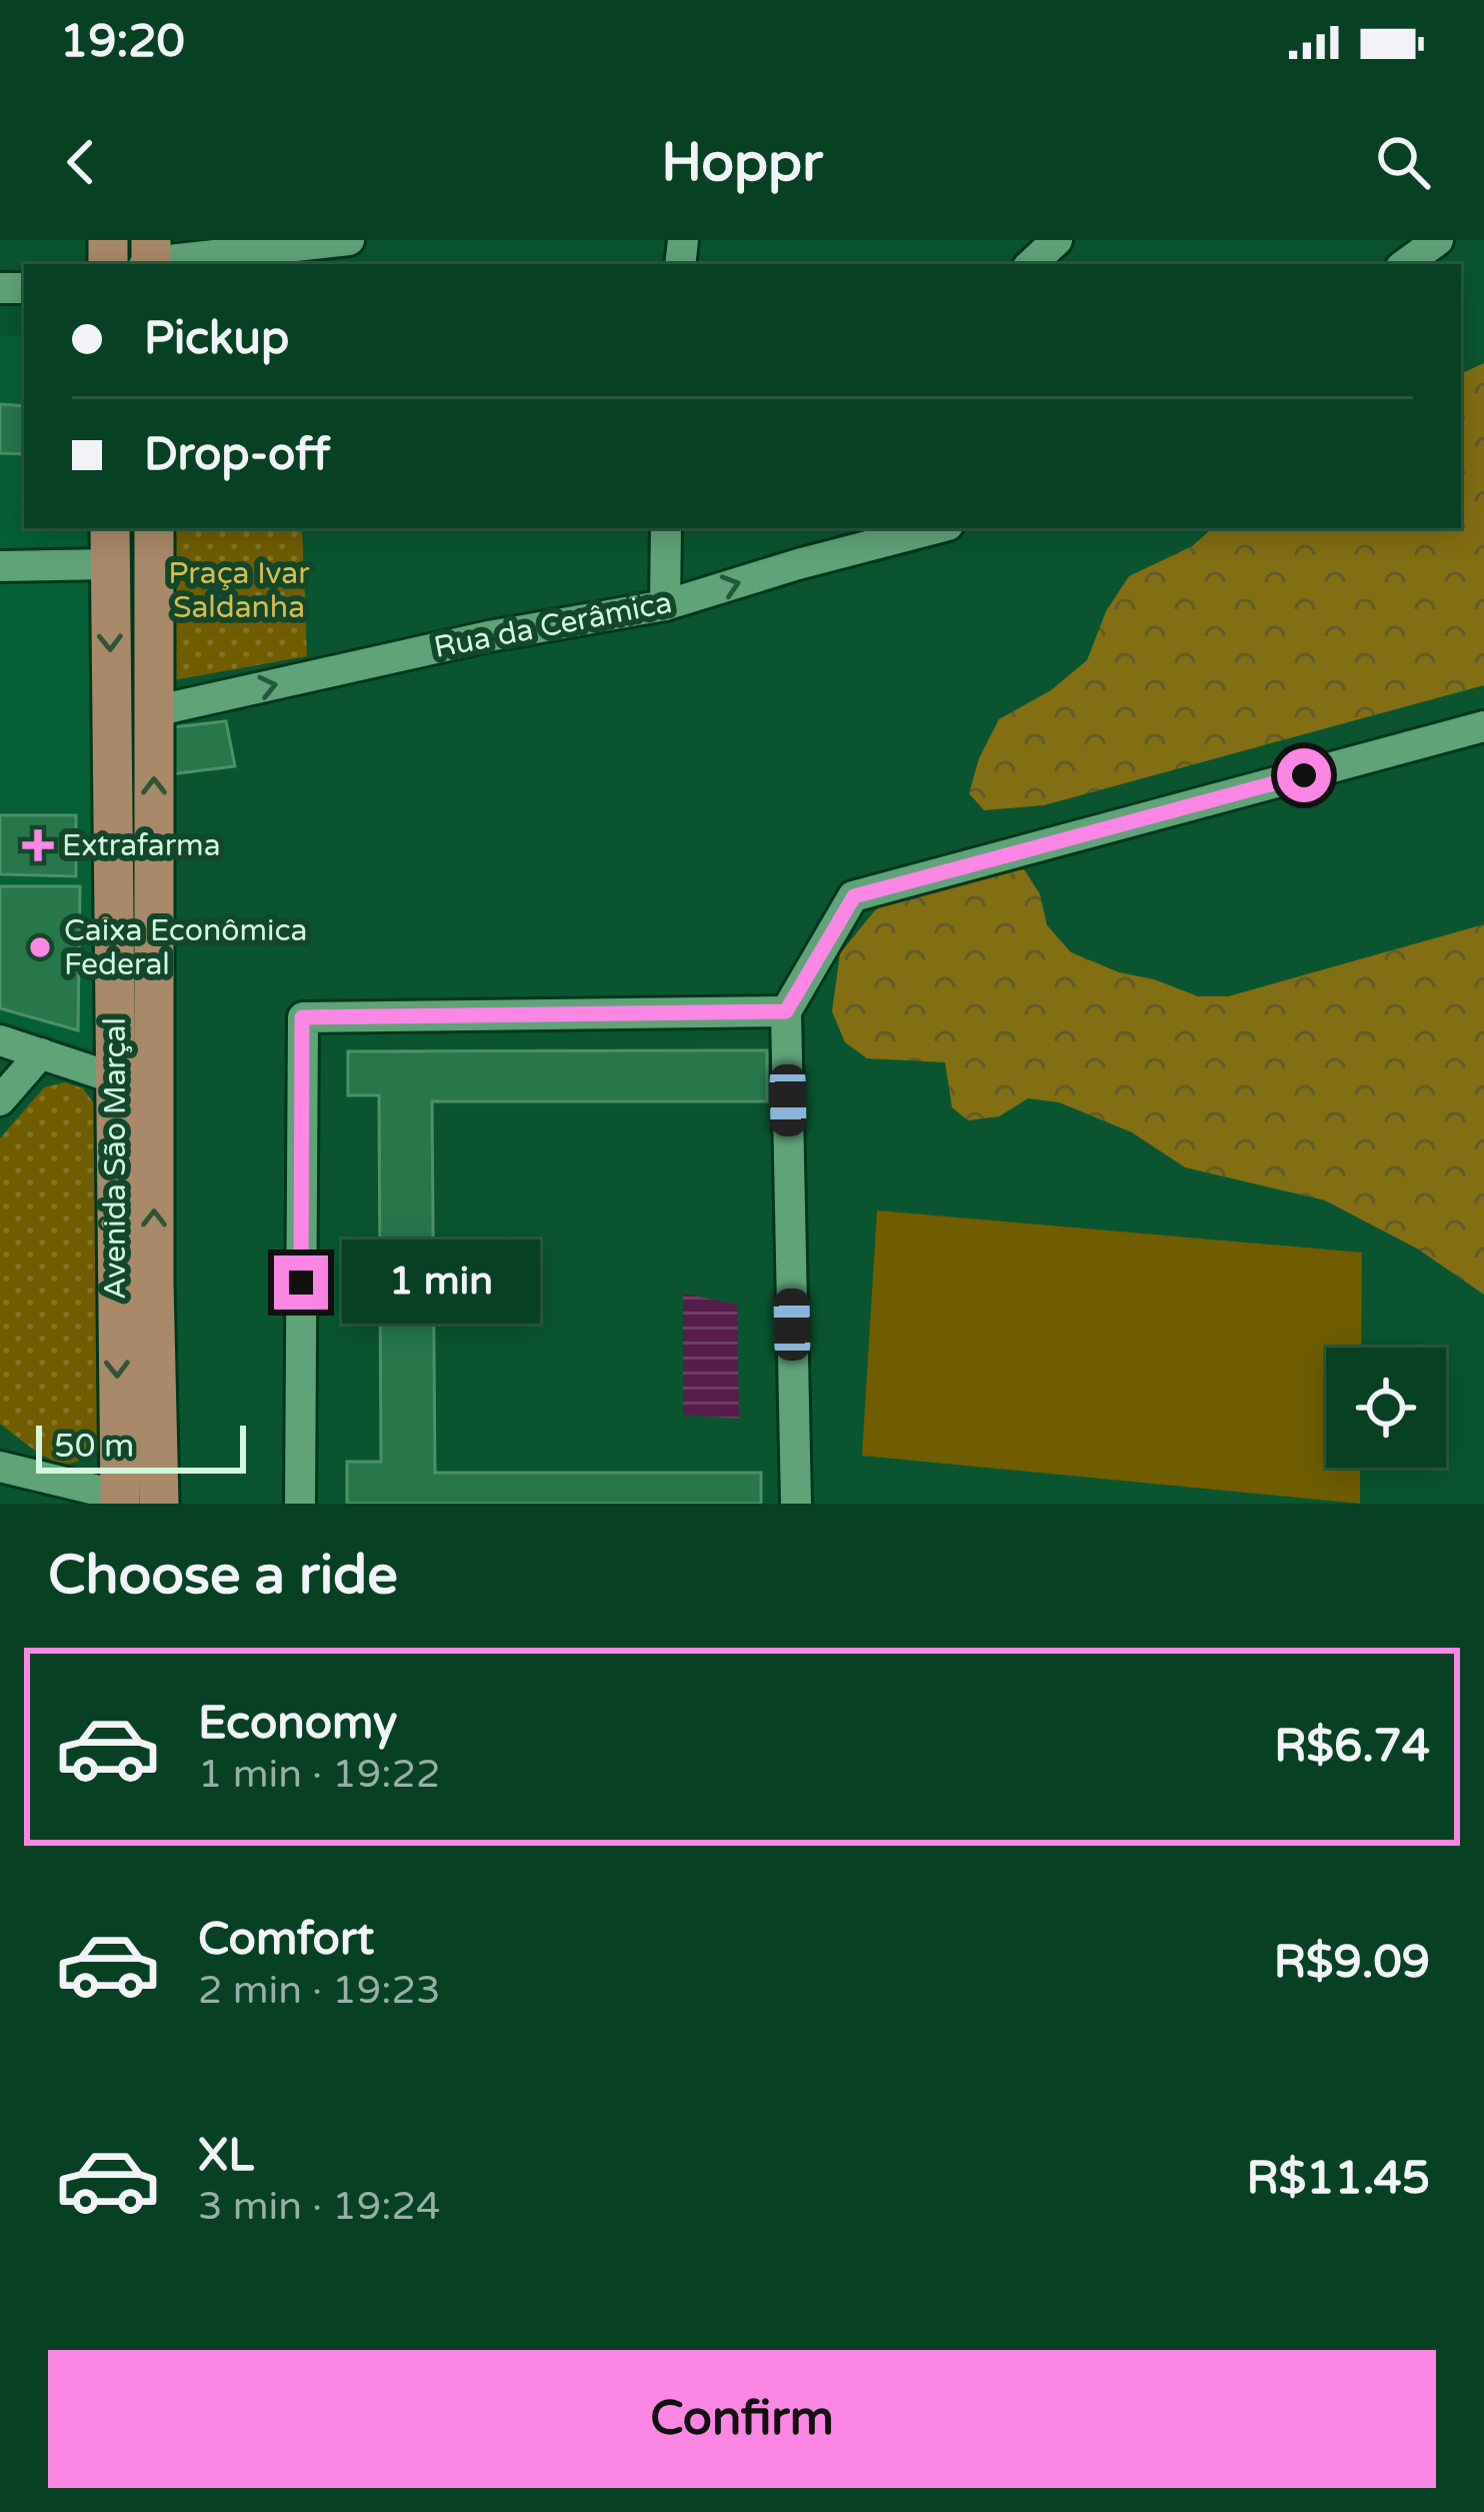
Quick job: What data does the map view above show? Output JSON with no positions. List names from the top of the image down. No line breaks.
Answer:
{"streets":{"main road":["Avenida São Marçal"],"street":["Rua da Cerâmica"]},"crossings":[["Rua da Cerâmica","Avenida São Marçal"]],"one_way":["Rua da Cerâmica"],"parks":["Praça Ivar Saldanha"],"places":{"health":["Extrafarma"],"other":["Caixa Econômica Federal"]},"scale_bar":"50 m","page":{"status":"19:20","header":"Hoppr","banner":["Pickup","Drop-off"],"bubble":"1 min","scale":"50 m","heading":"Choose a ride","list":[{"name":"Economy","note":"1 min · 19:22","value":"R$6.74"},{"name":"Comfort","note":"2 min · 19:23","value":"R$9.09"},{"name":"XL","note":"3 min · 19:24","value":"R$11.45"}],"buttons":"Confirm"}}
